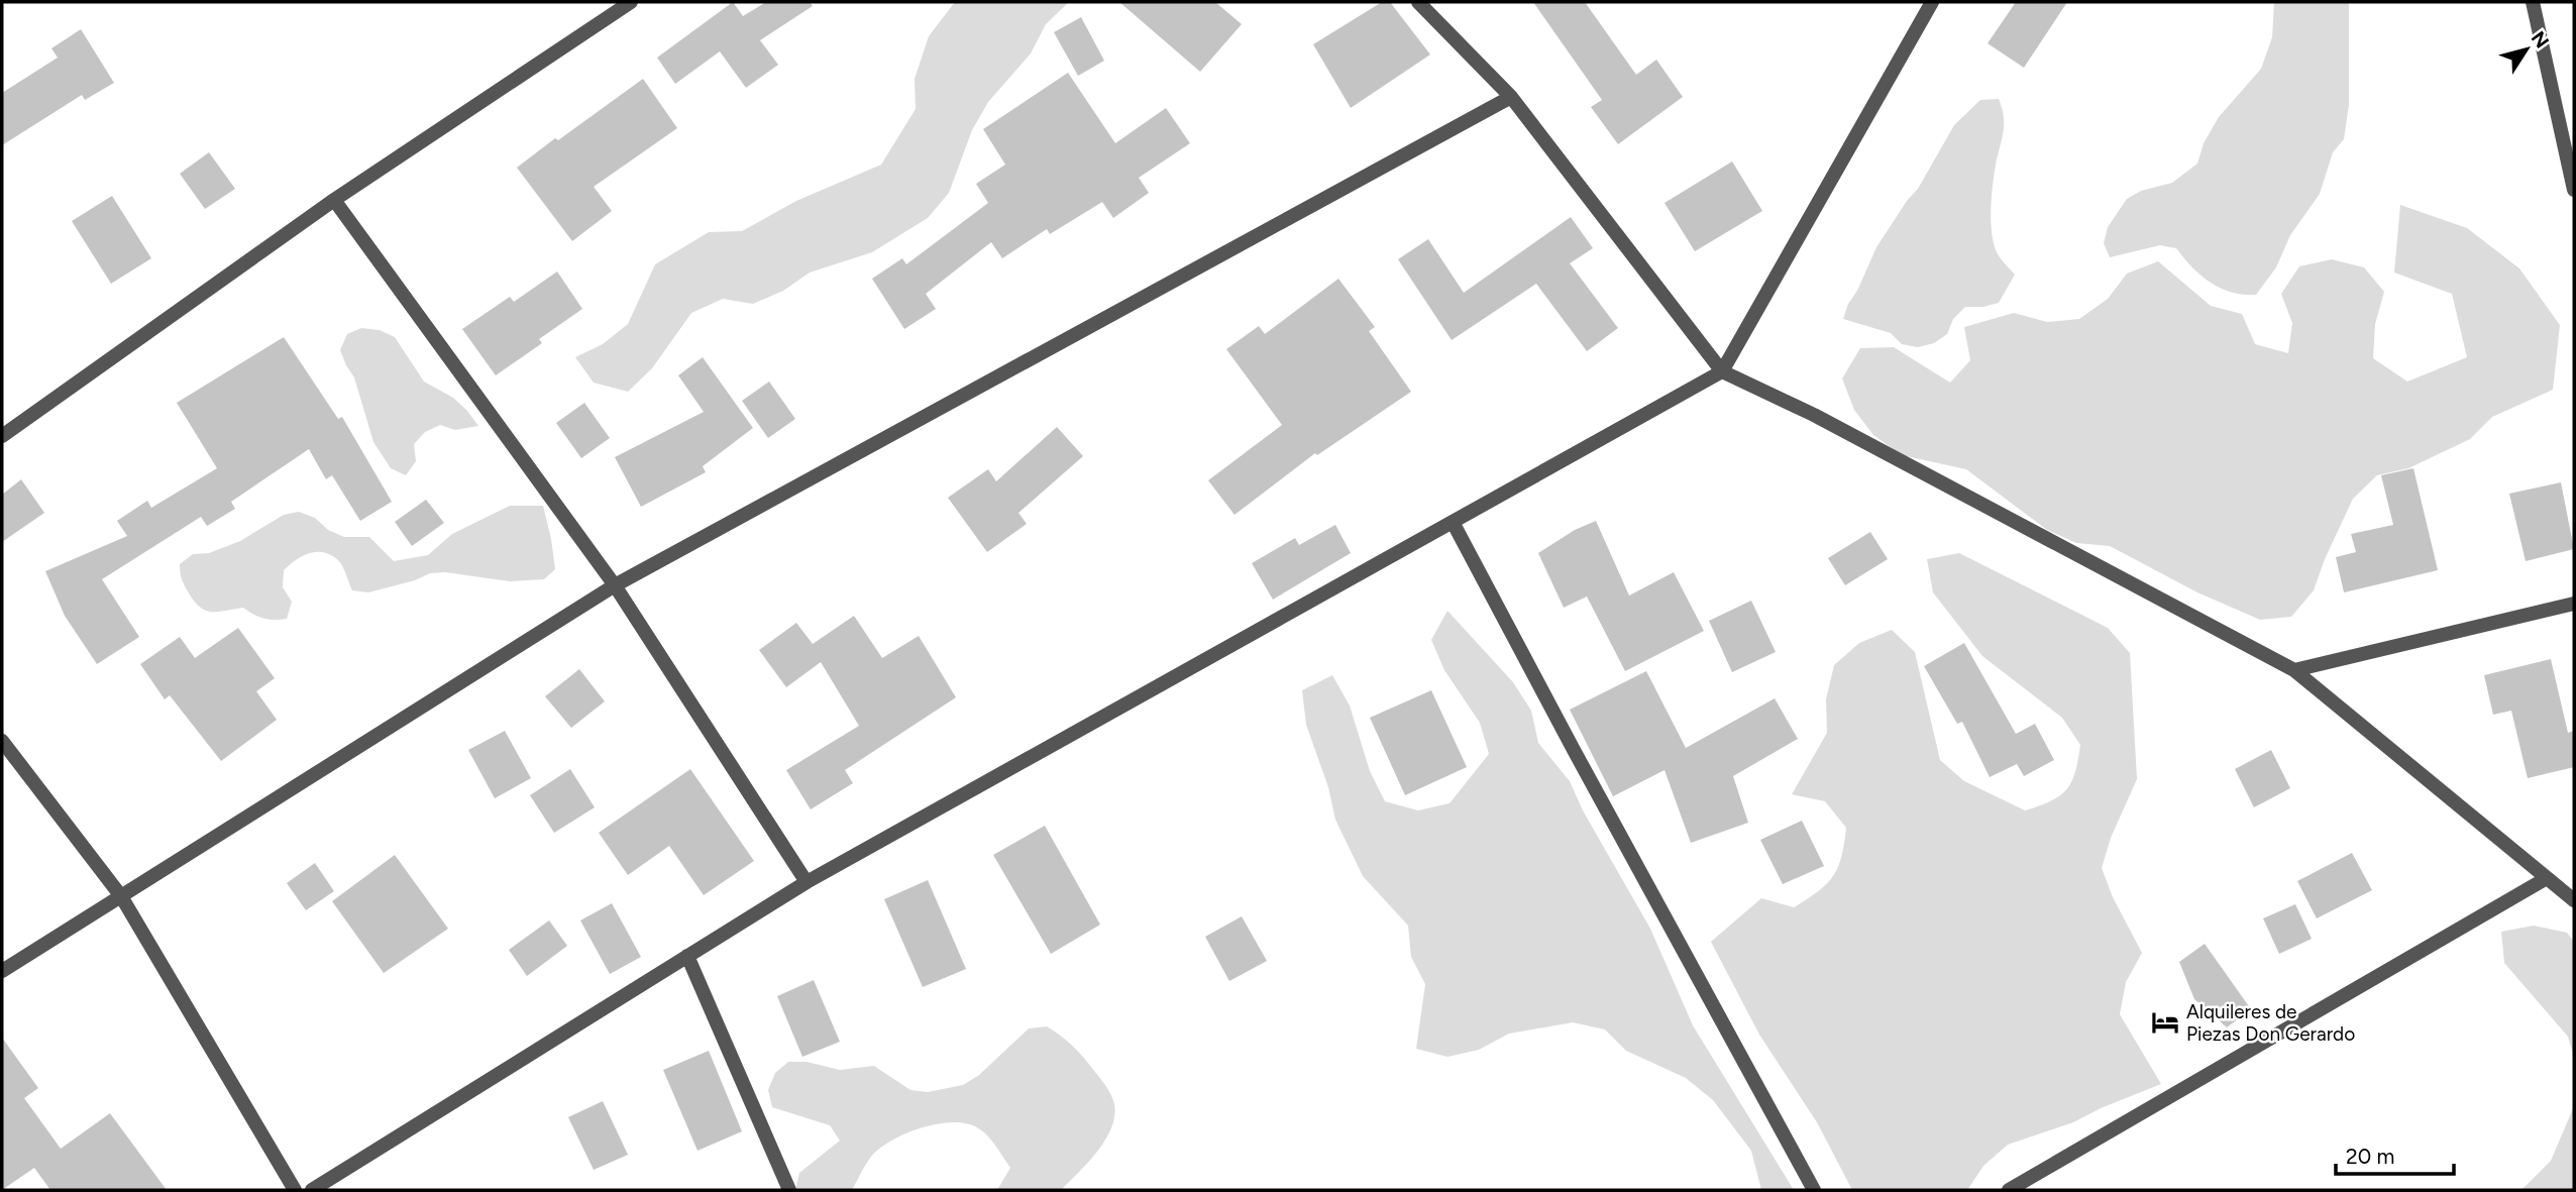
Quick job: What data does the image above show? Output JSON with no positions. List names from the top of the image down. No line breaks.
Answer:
{"places":{"hotel":["Alquileres de Piezas Don Gerardo"]},"scale_bar":"20 m","north":"top right"}
